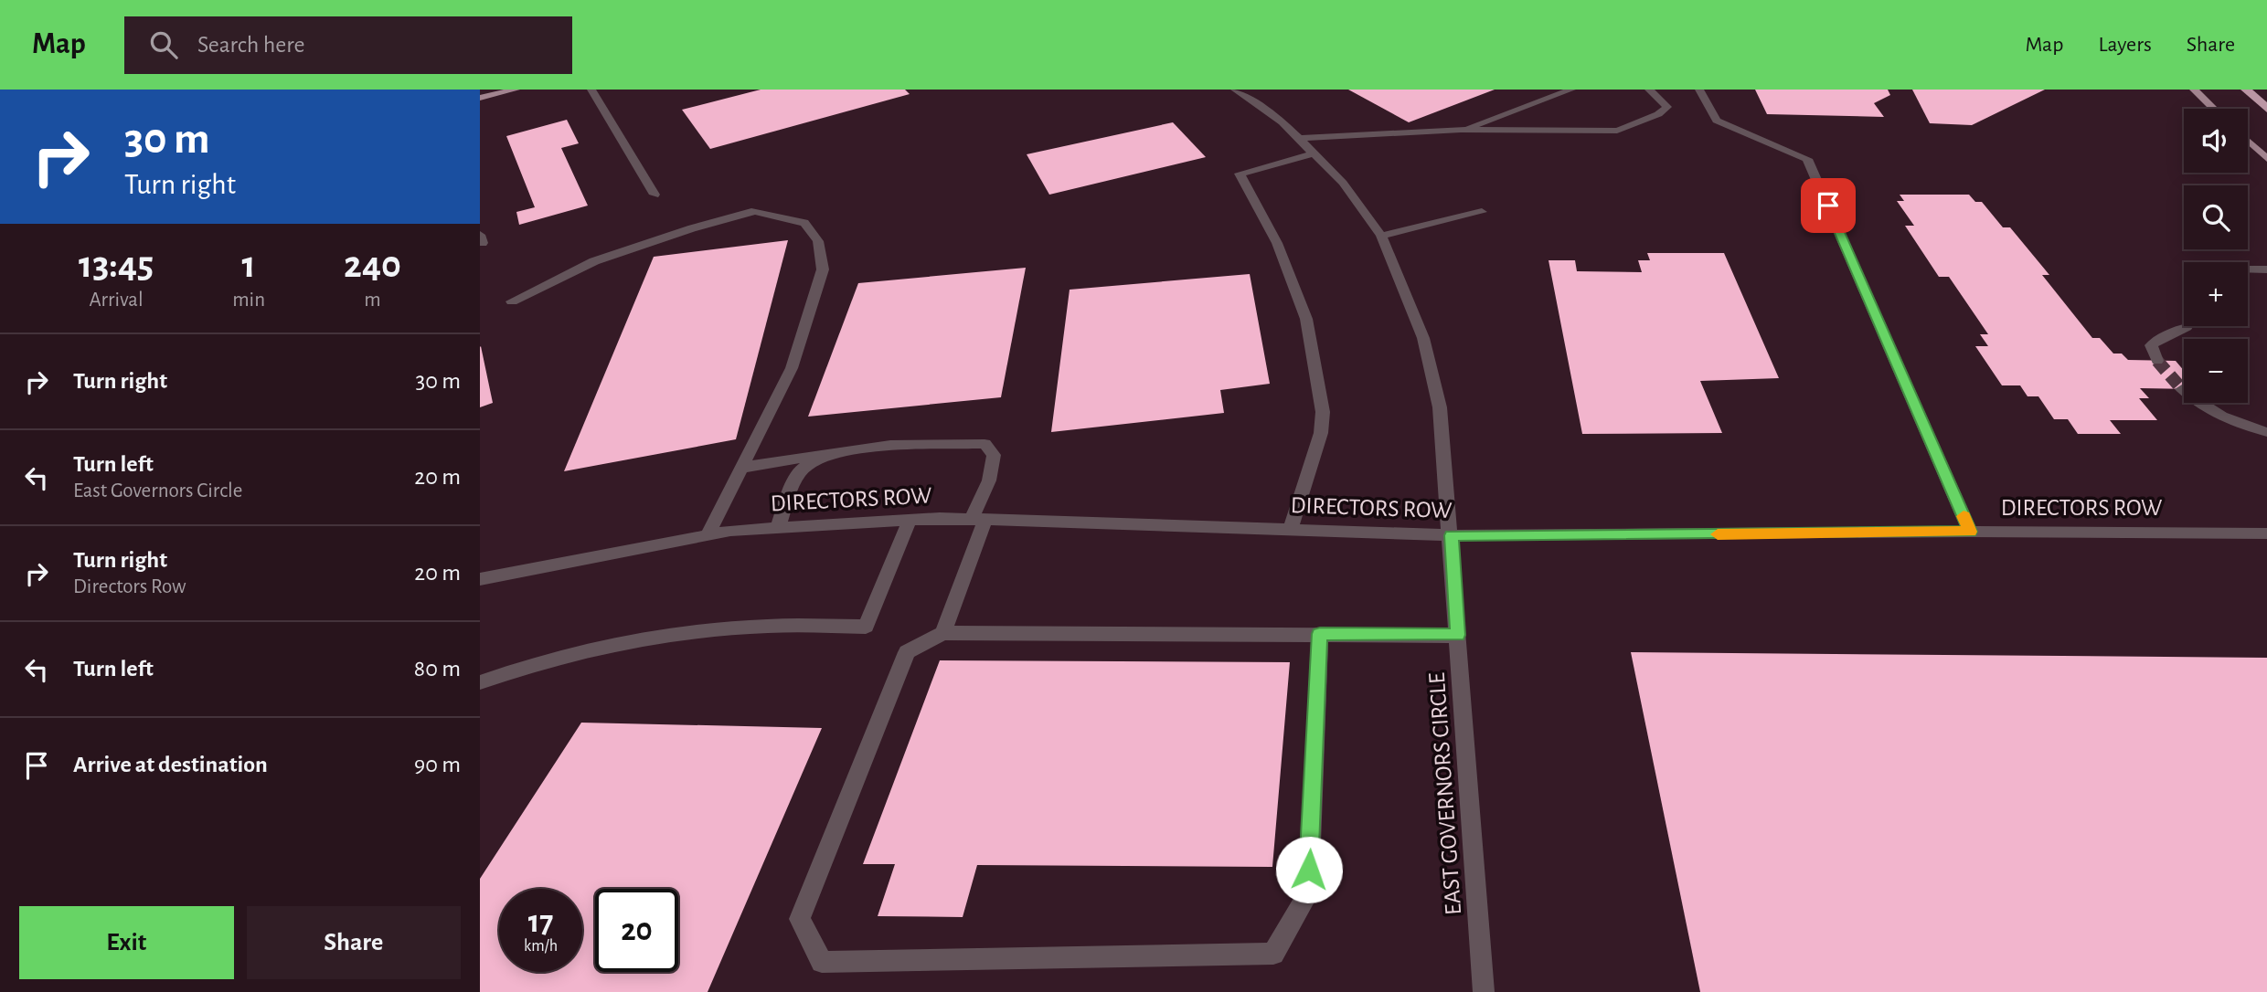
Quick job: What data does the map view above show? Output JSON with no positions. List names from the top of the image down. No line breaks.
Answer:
{"streets":{"street":["DIRECTORS ROW","EAST GOVERNORS CIRCLE"]},"crossings":[["DIRECTORS ROW","EAST GOVERNORS CIRCLE"]],"page":{"header":"Map","search":"Search here","nav":["Map","Layers","Share"],"turn":["30 m","Turn right"],"map_buttons":["+","−"],"eta":["13:45","Arrival","1","min","240","m"],"list":[{"name":"Turn right","value":"30 m"},{"name":"Turn left","note":"East Governors Circle","value":"20 m"},{"name":"Turn right","note":"Directors Row","value":"20 m"},{"name":"Turn left","value":"80 m"},{"name":"Arrive at destination","value":"90 m"}],"speed":"17 km/h","limit":"20","buttons":["Exit","Share"]}}
